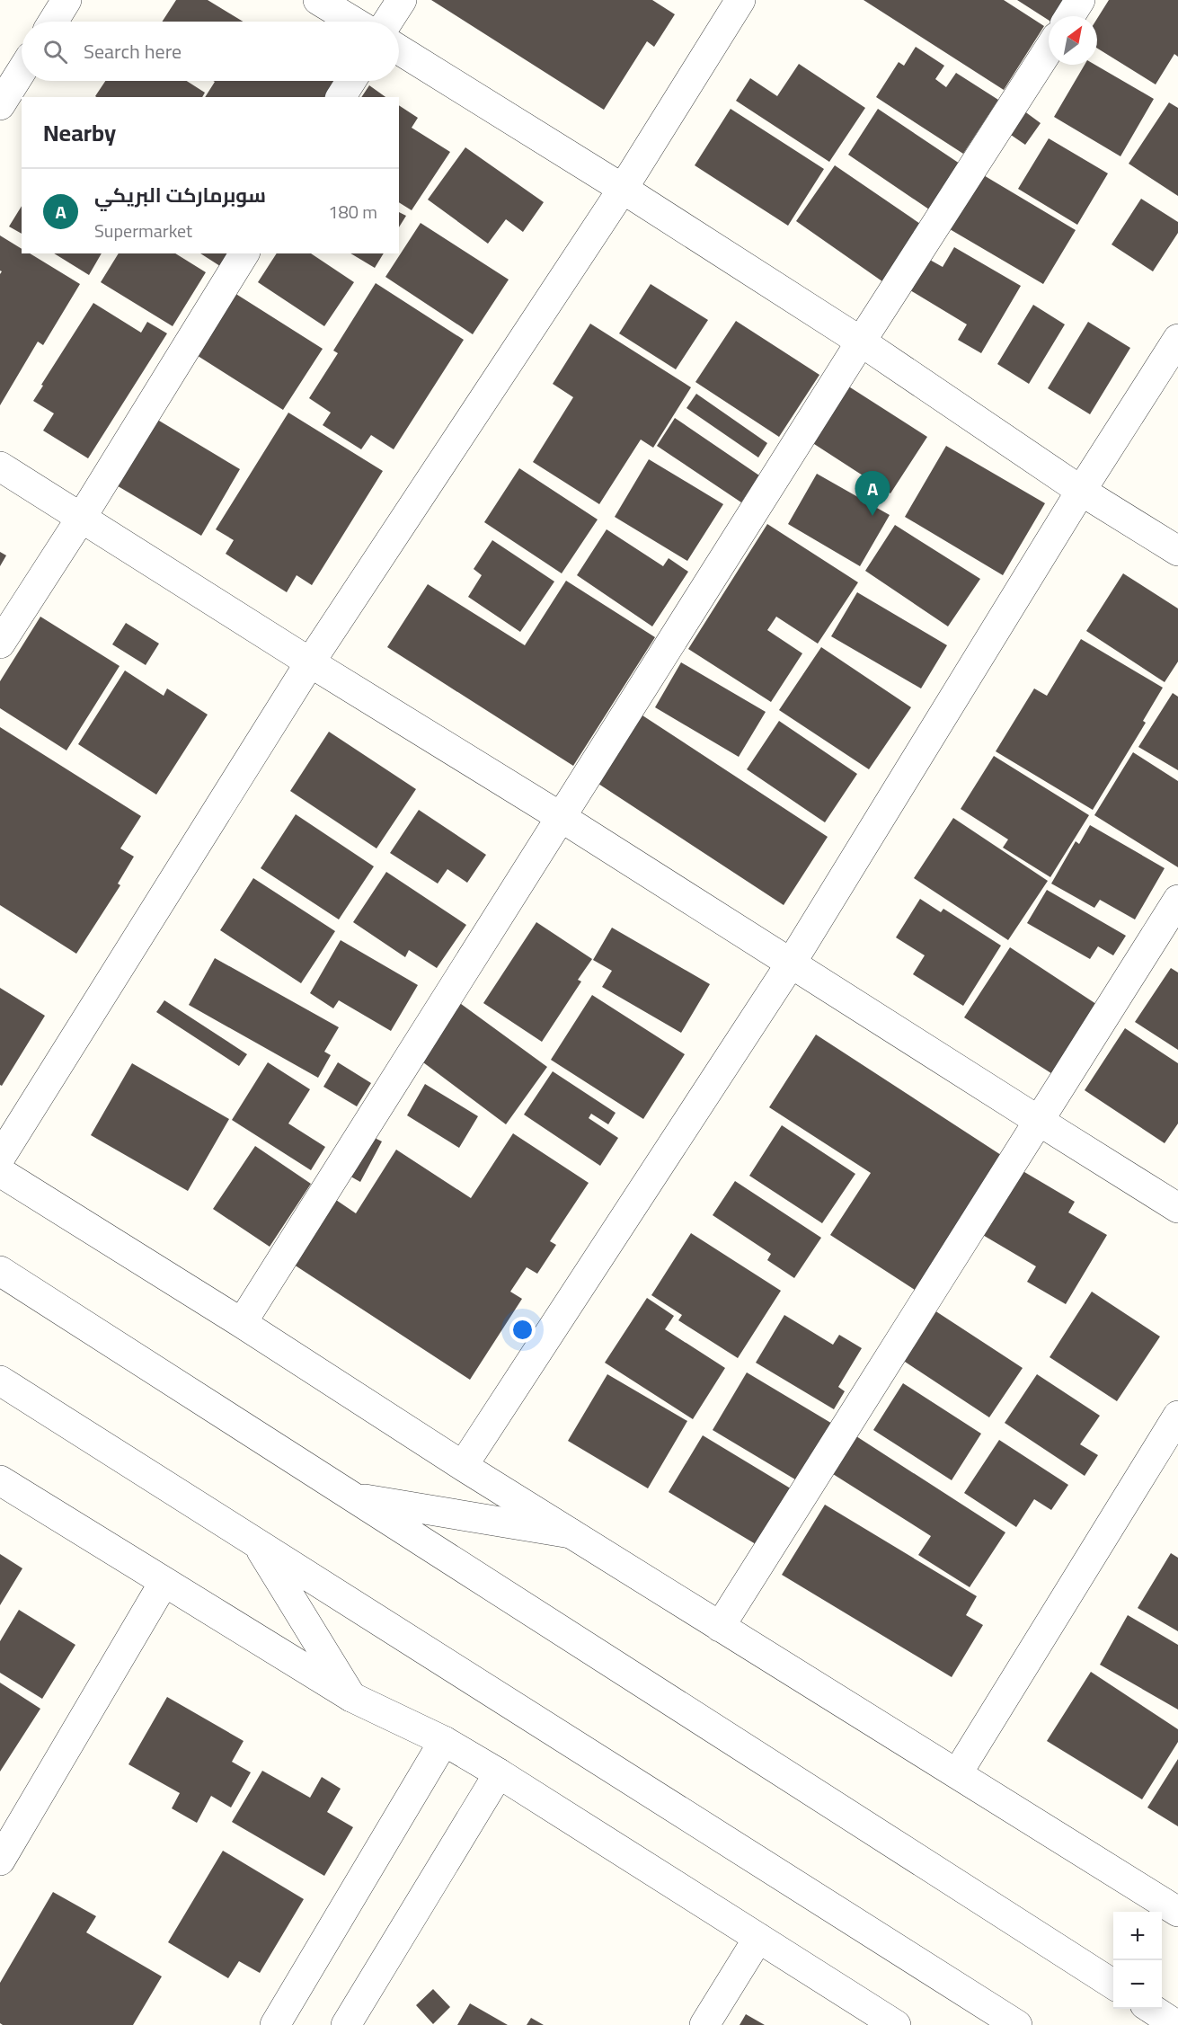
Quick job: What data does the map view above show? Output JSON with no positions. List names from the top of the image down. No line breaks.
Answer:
{"north":"top right","page":{"search":"Search here","heading":"Nearby","list":[{"mark":"A","name":"سوبرماركت البريكي","note":"Supermarket","value":"180 m"}],"pins":"A","map_buttons":["+","−"]}}
